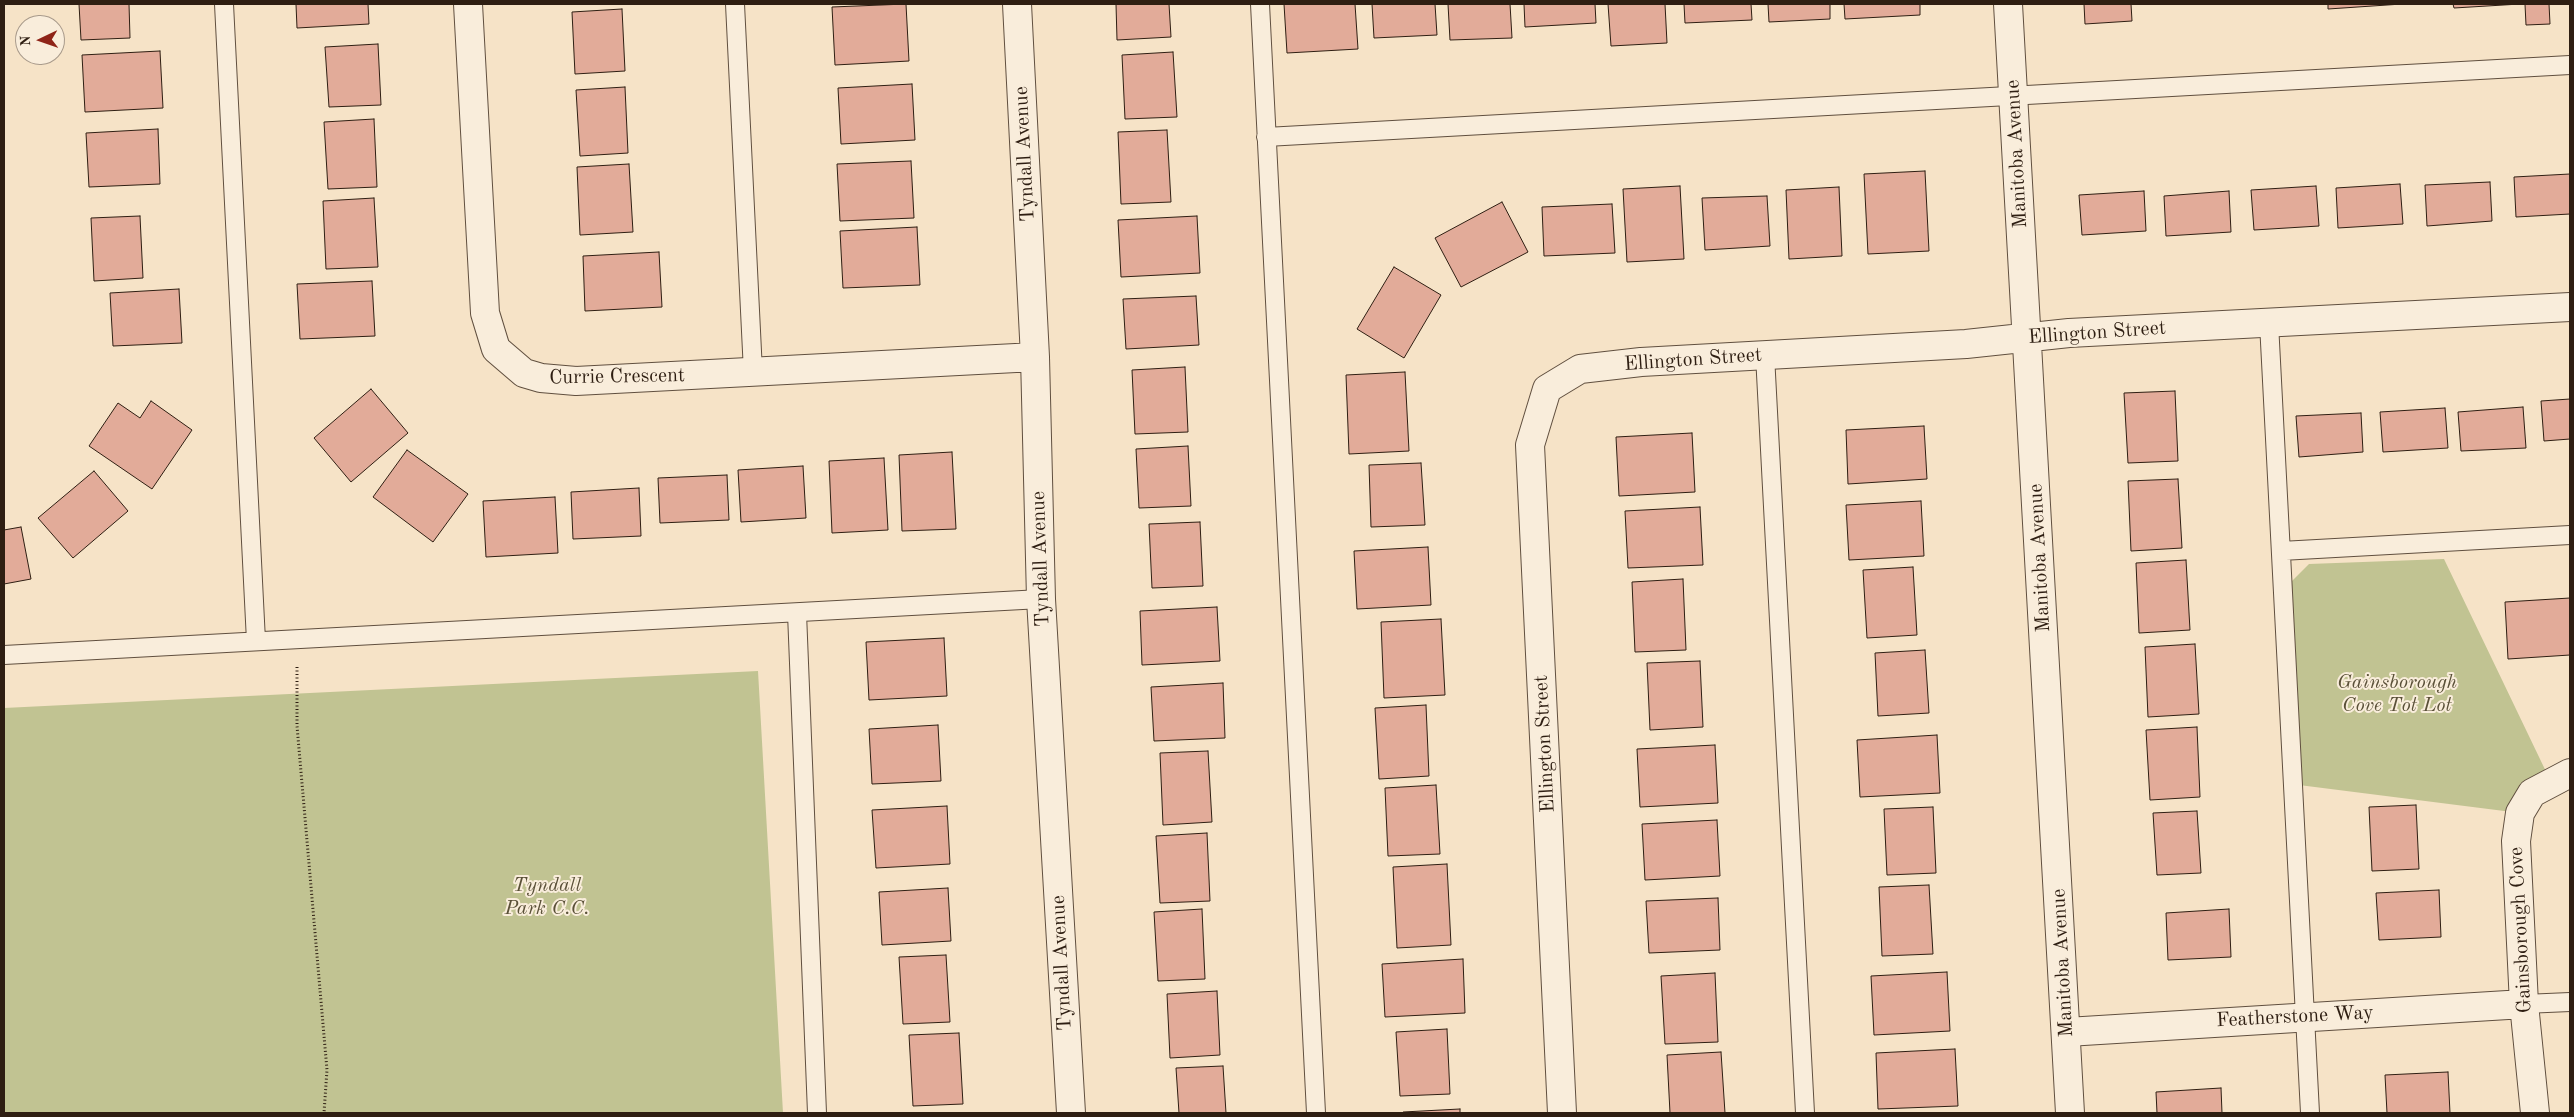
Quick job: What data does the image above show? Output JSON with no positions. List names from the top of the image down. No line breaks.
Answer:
{"streets":{"street":["Tyndall Avenue","Manitoba Avenue","Ellington Street","Currie Crescent","Gainsborough Cove","Featherstone Way"]},"crossings":[["Tyndall Avenue","Currie Crescent"],["Manitoba Avenue","Ellington Street"],["Manitoba Avenue","Featherstone Way"],["Gainsborough Cove","Featherstone Way"]],"parks":["Gainsborough Cove Tot Lot","Tyndall Park C.C."],"north":"left"}
